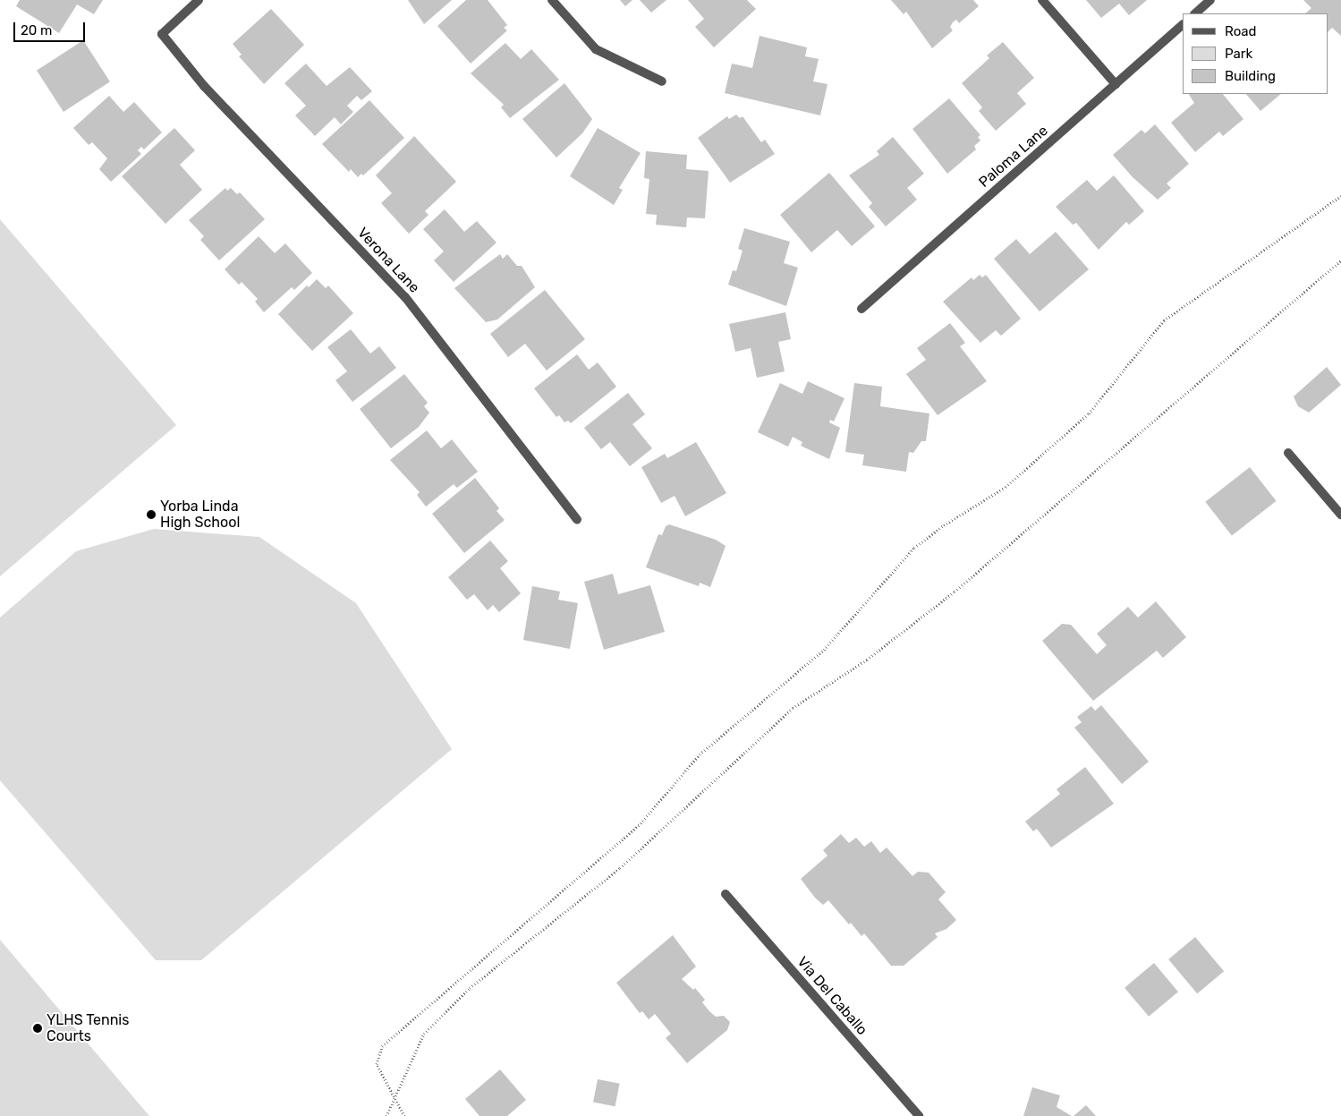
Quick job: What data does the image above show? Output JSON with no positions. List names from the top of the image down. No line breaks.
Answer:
{"streets":{"street":["Paloma Lane","Verona Lane","Via Del Caballo"]},"places":["Yorba Linda High School","YLHS Tennis Courts"],"legend":["Road","Park","Building"],"scale_bar":"20 m"}
